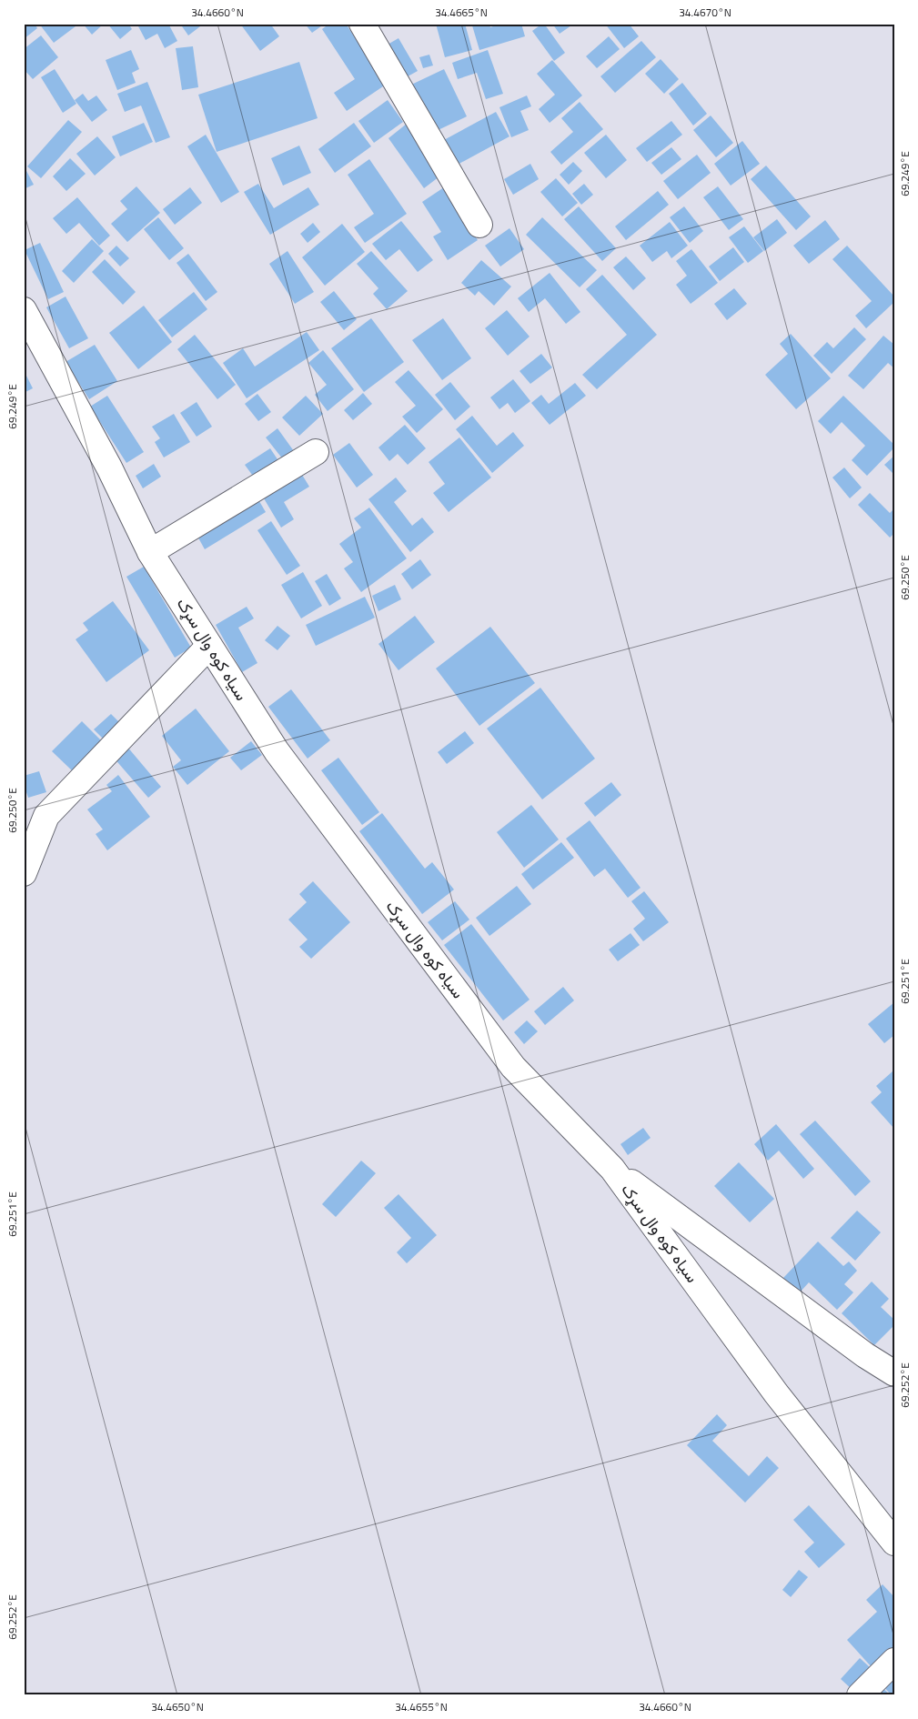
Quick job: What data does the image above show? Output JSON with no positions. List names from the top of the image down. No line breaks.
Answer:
{"streets":{"street":["سیاه کوه وال سړک"]},"coordinates":["34.4660°N","34.4665°N","34.4670°N","69.249°E","69.250°E","69.251°E","69.252°E","34.4650°N","34.4655°N"]}
